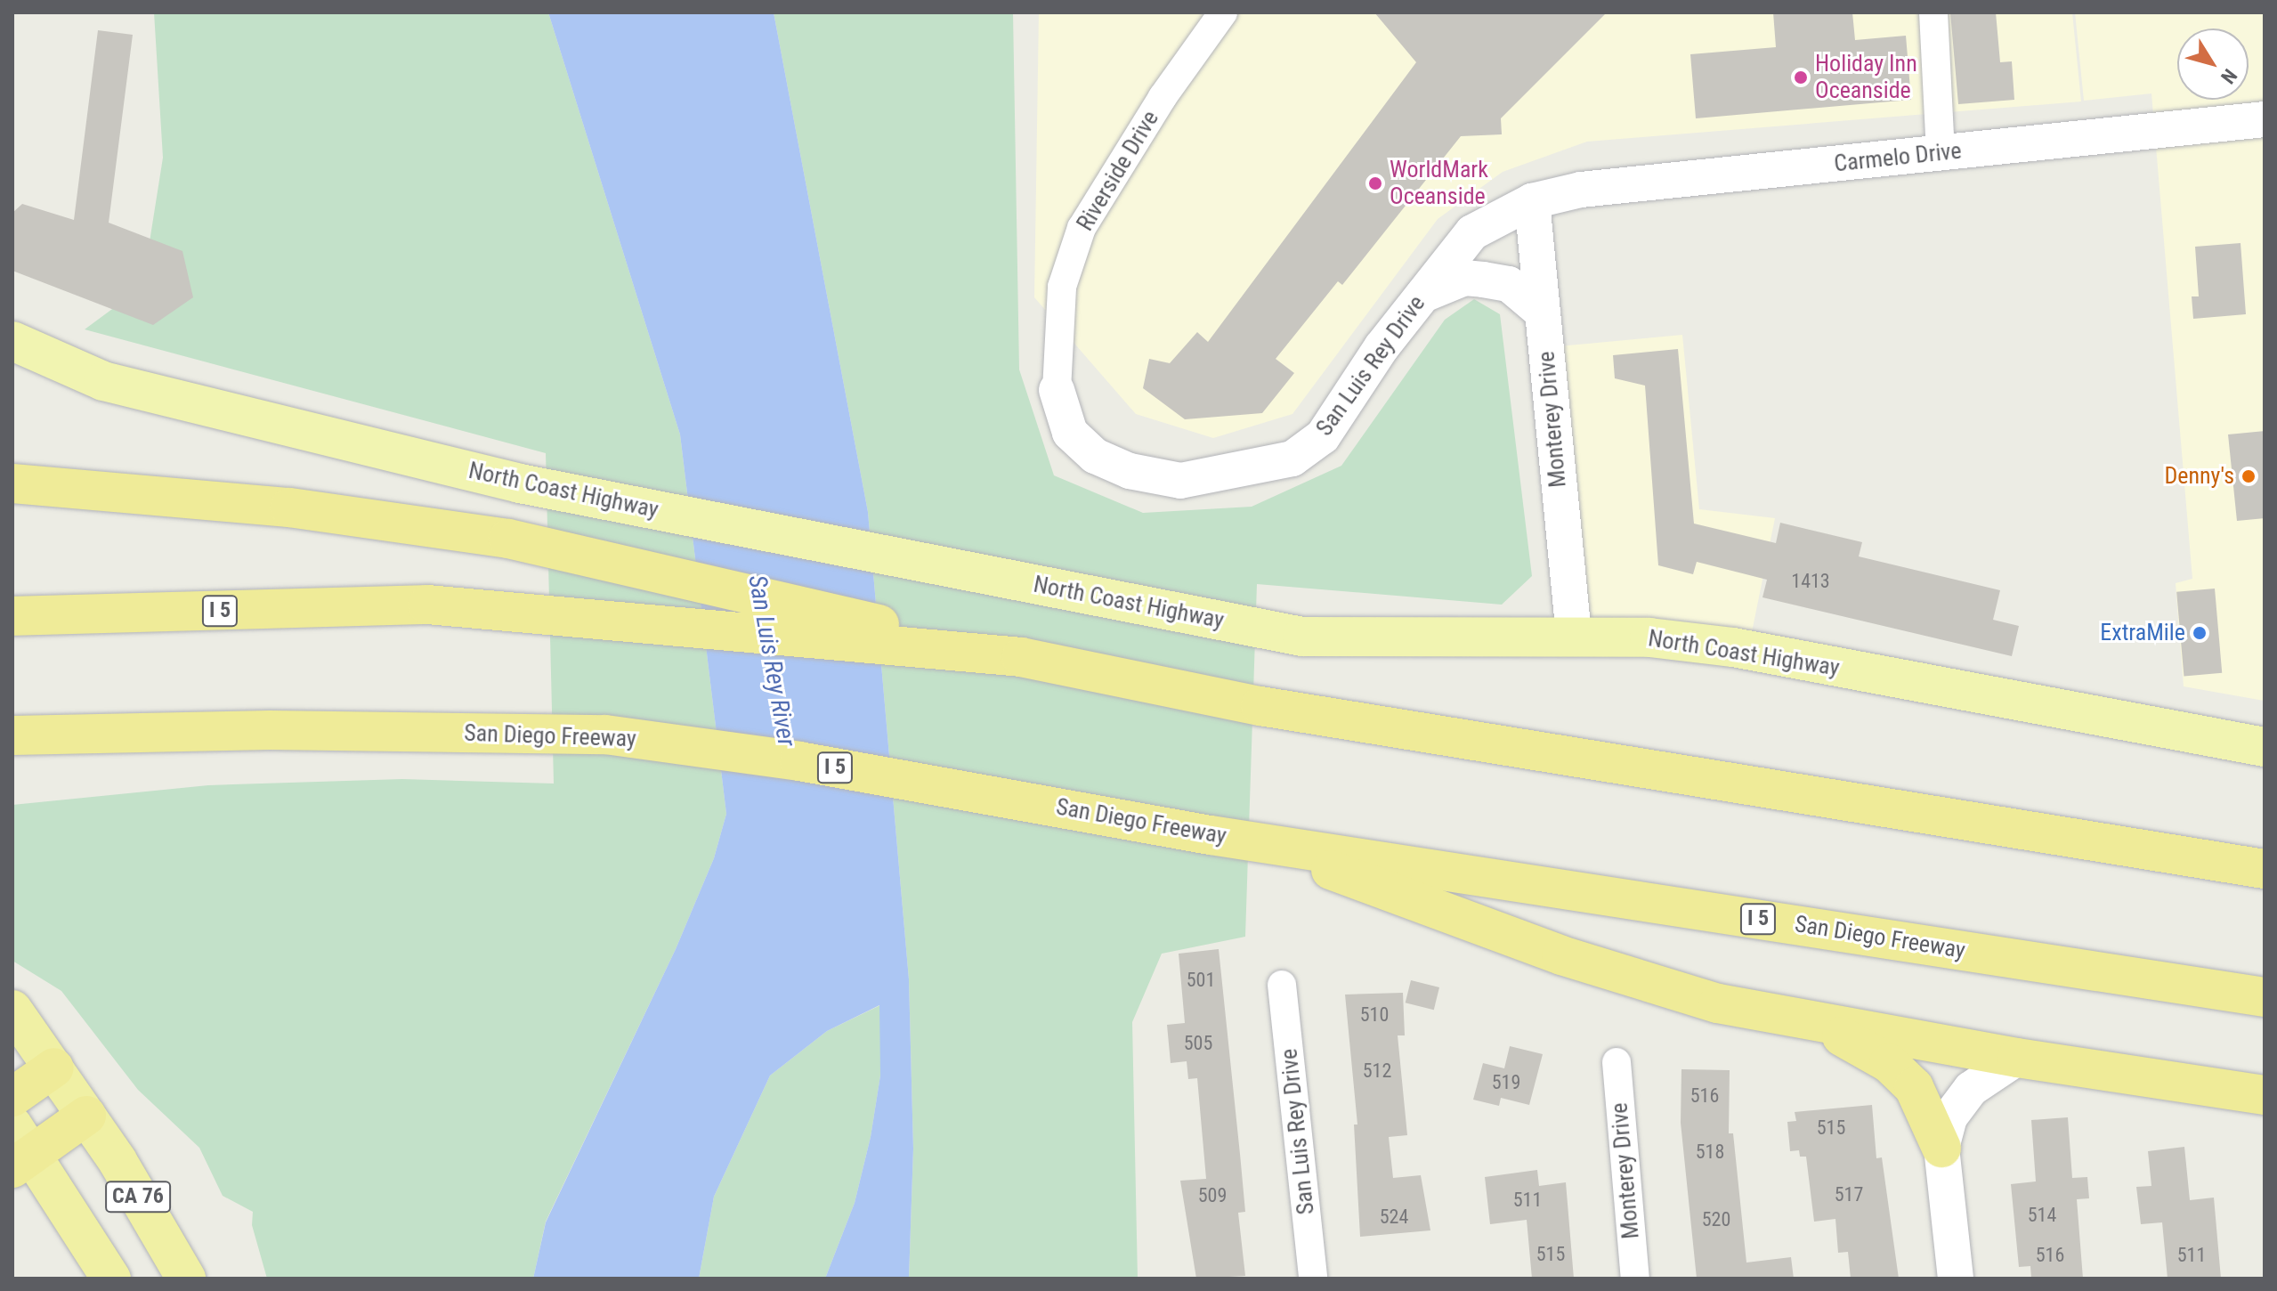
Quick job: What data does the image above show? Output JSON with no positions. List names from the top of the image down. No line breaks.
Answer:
{"streets":{"highway":["I 5","San Diego Freeway","CA 76"],"main road":["North Coast Highway"],"street":["Carmelo Drive","Riverside Drive","San Luis Rey Drive","Monterey Drive"]},"crossings":[["Carmelo Drive","San Luis Rey Drive"],["Carmelo Drive","Monterey Drive"],["Riverside Drive","San Luis Rey Drive"],["San Luis Rey Drive","Monterey Drive"],["Monterey Drive","North Coast Highway"]],"water":["San Luis Rey River"],"places":["Holiday Inn Oceanside","WorldMark Oceanside","Denny's","ExtraMile"],"house_numbers":["1413","501","510","505","512","519","516","515","518","517","509","511","514","524","520","515","516","511"],"north":"bottom right"}
